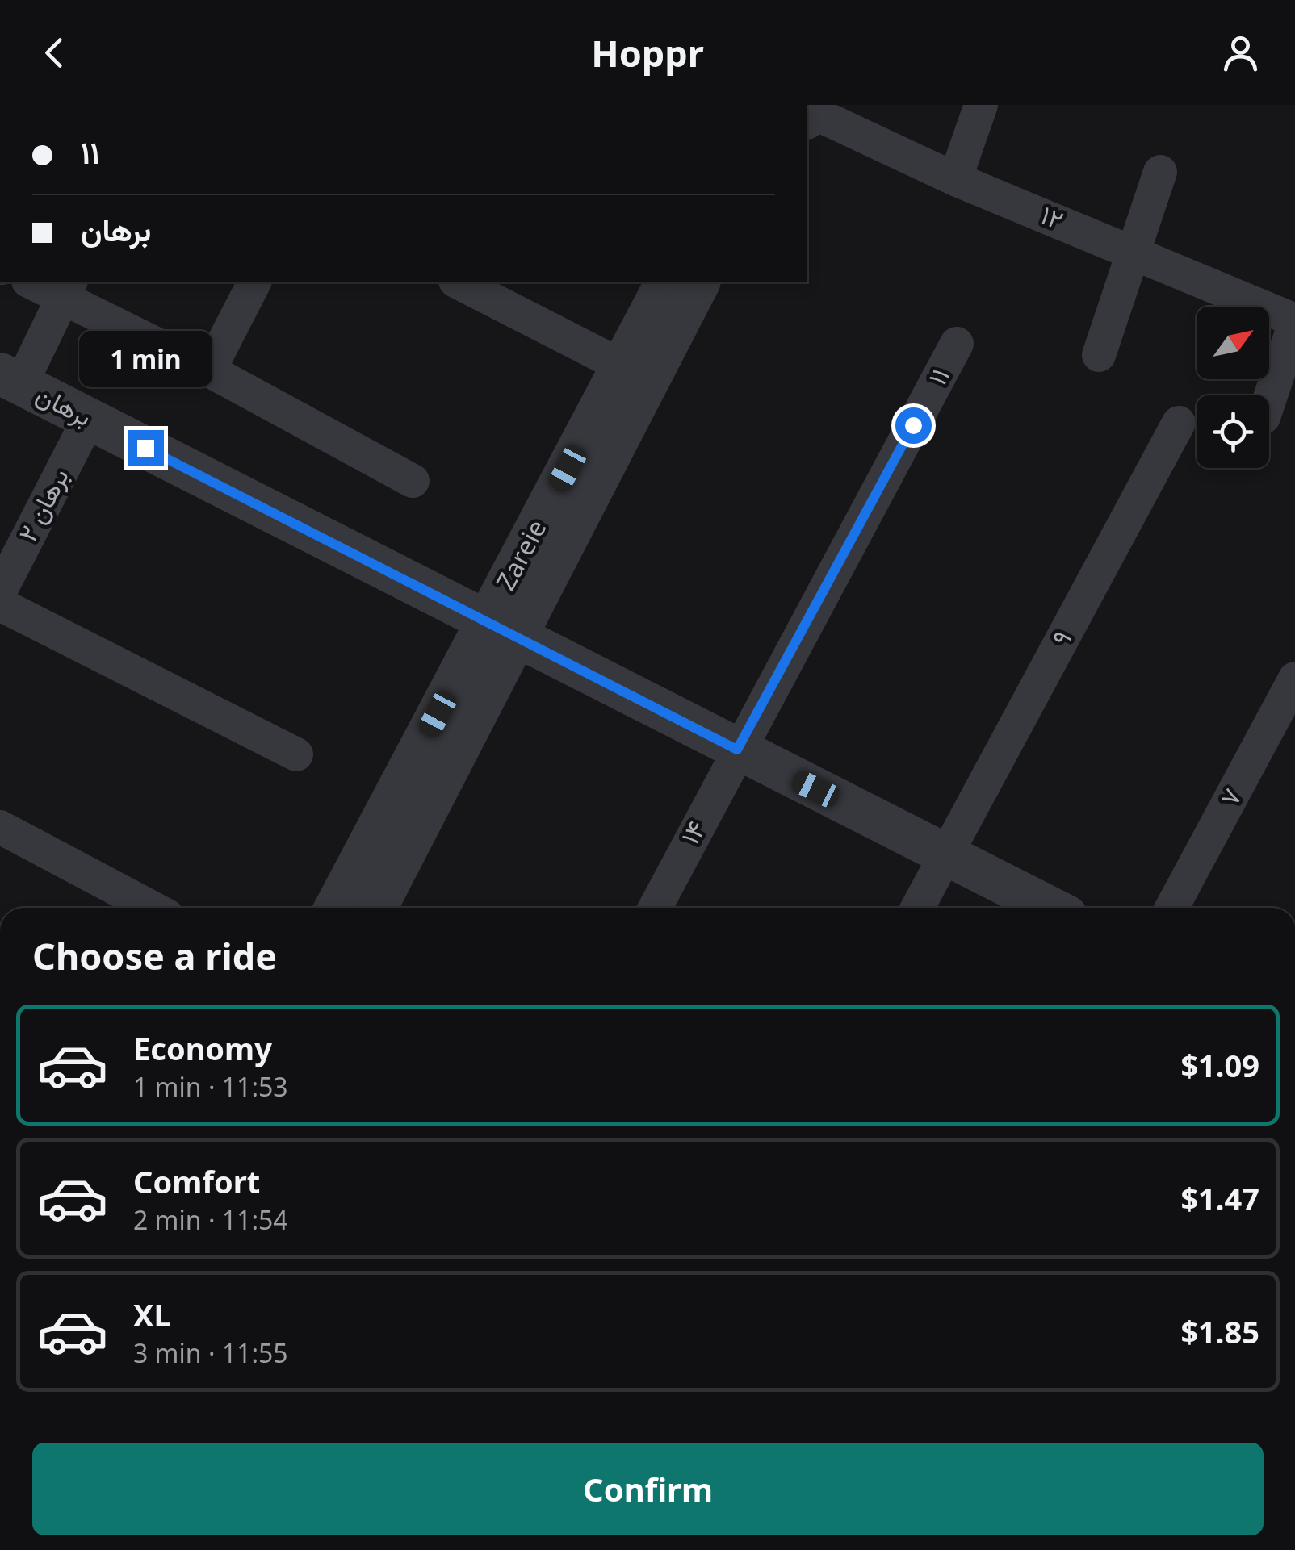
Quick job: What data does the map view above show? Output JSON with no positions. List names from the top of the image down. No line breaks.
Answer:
{"streets":{"street":["۱۲","۱۱","برهان","برهان ۲","Zareie","۹","۷","۱۴"]},"crossings":[["۱۱","برهان"],["۱۱","۱۴"],["برهان","برهان ۲"],["برهان","Zareie"],["برهان","۹"],["برهان","۱۴"]],"north":"top right","page":{"header":"Hoppr","banner":["۱۱","برهان"],"bubble":"1 min","heading":"Choose a ride","list":[{"name":"Economy","note":"1 min · 11:53","value":"$1.09"},{"name":"Comfort","note":"2 min · 11:54","value":"$1.47"},{"name":"XL","note":"3 min · 11:55","value":"$1.85"}],"buttons":"Confirm"}}
